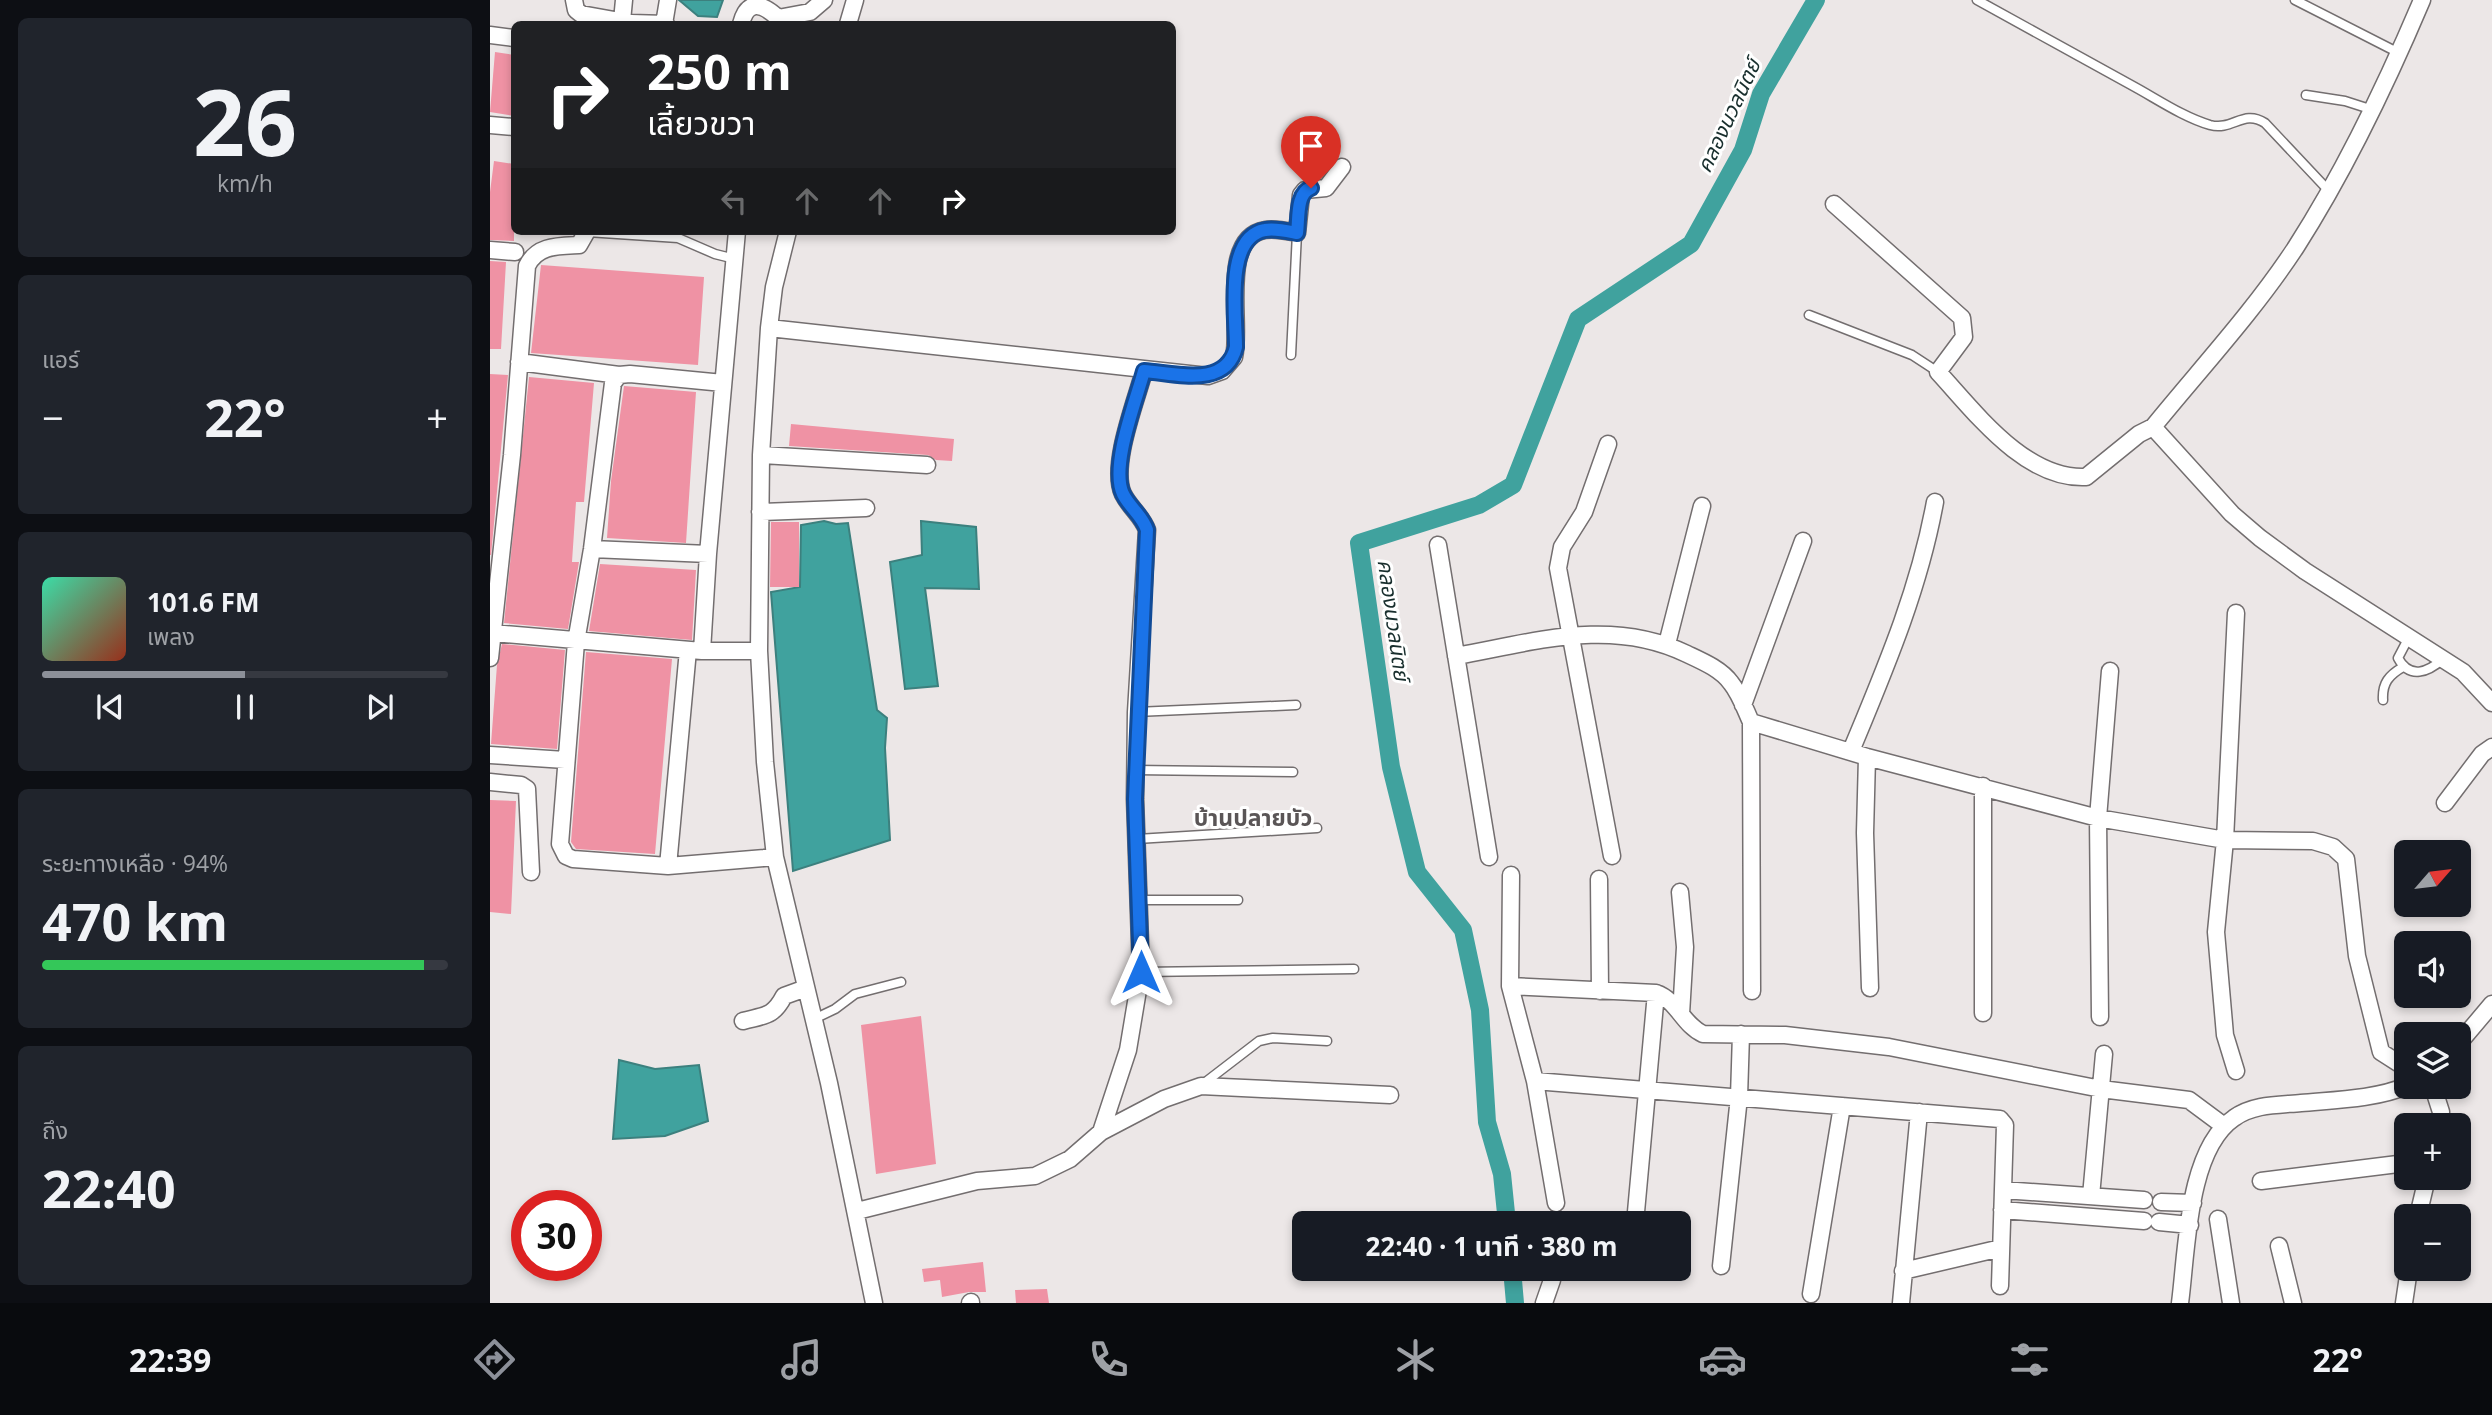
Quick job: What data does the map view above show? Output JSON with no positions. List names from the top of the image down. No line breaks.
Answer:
{"districts":["บ้านปลายบัว"],"water":["คลองนวลนิตย์"],"north":"top right","page":{"tile":[["26","km/h"],"แอร์",["ระยะทางเหลือ · 94%","470 km"],["ถึง","22:40"]],"turn":["250 m","เลี้ยวขวา"],"heat":["−","22°","+"],"song":["101.6 FM","เพลง"],"map_buttons":["+","−"],"limit":"30","trip":"22:40 · 1 นาที · 380 m","tabs":["22:39","22°"]}}
